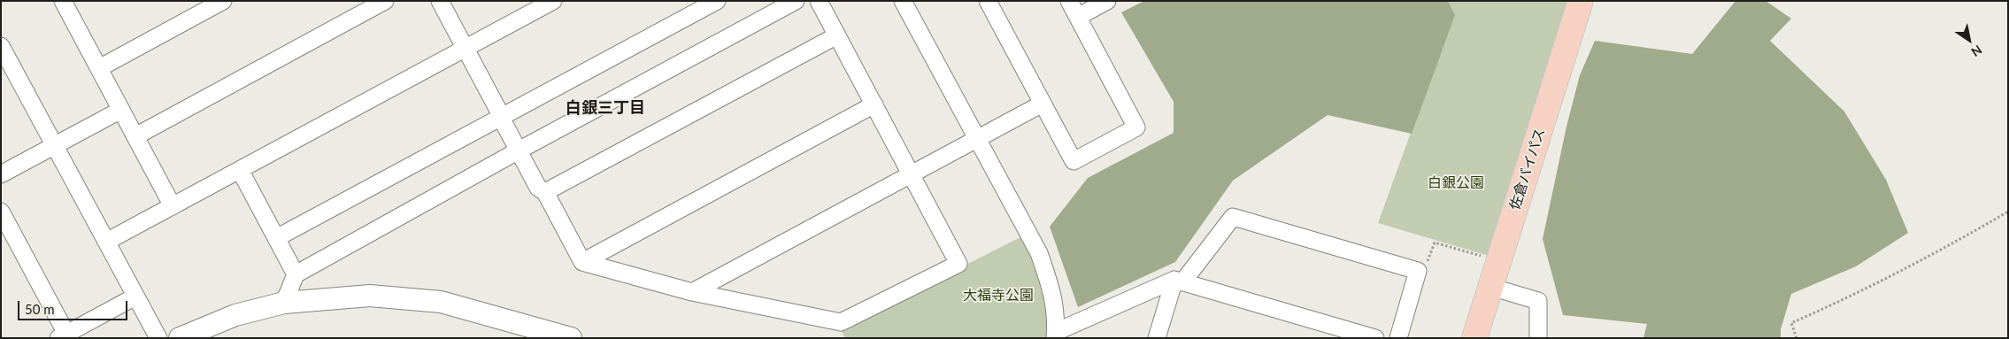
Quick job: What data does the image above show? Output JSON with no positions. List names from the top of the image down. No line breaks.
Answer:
{"streets":{"highway":["佐倉バイパス"]},"districts":["白銀三丁目"],"parks":["白銀公園","大福寺公園"],"scale_bar":"50 m","north":"bottom right"}
